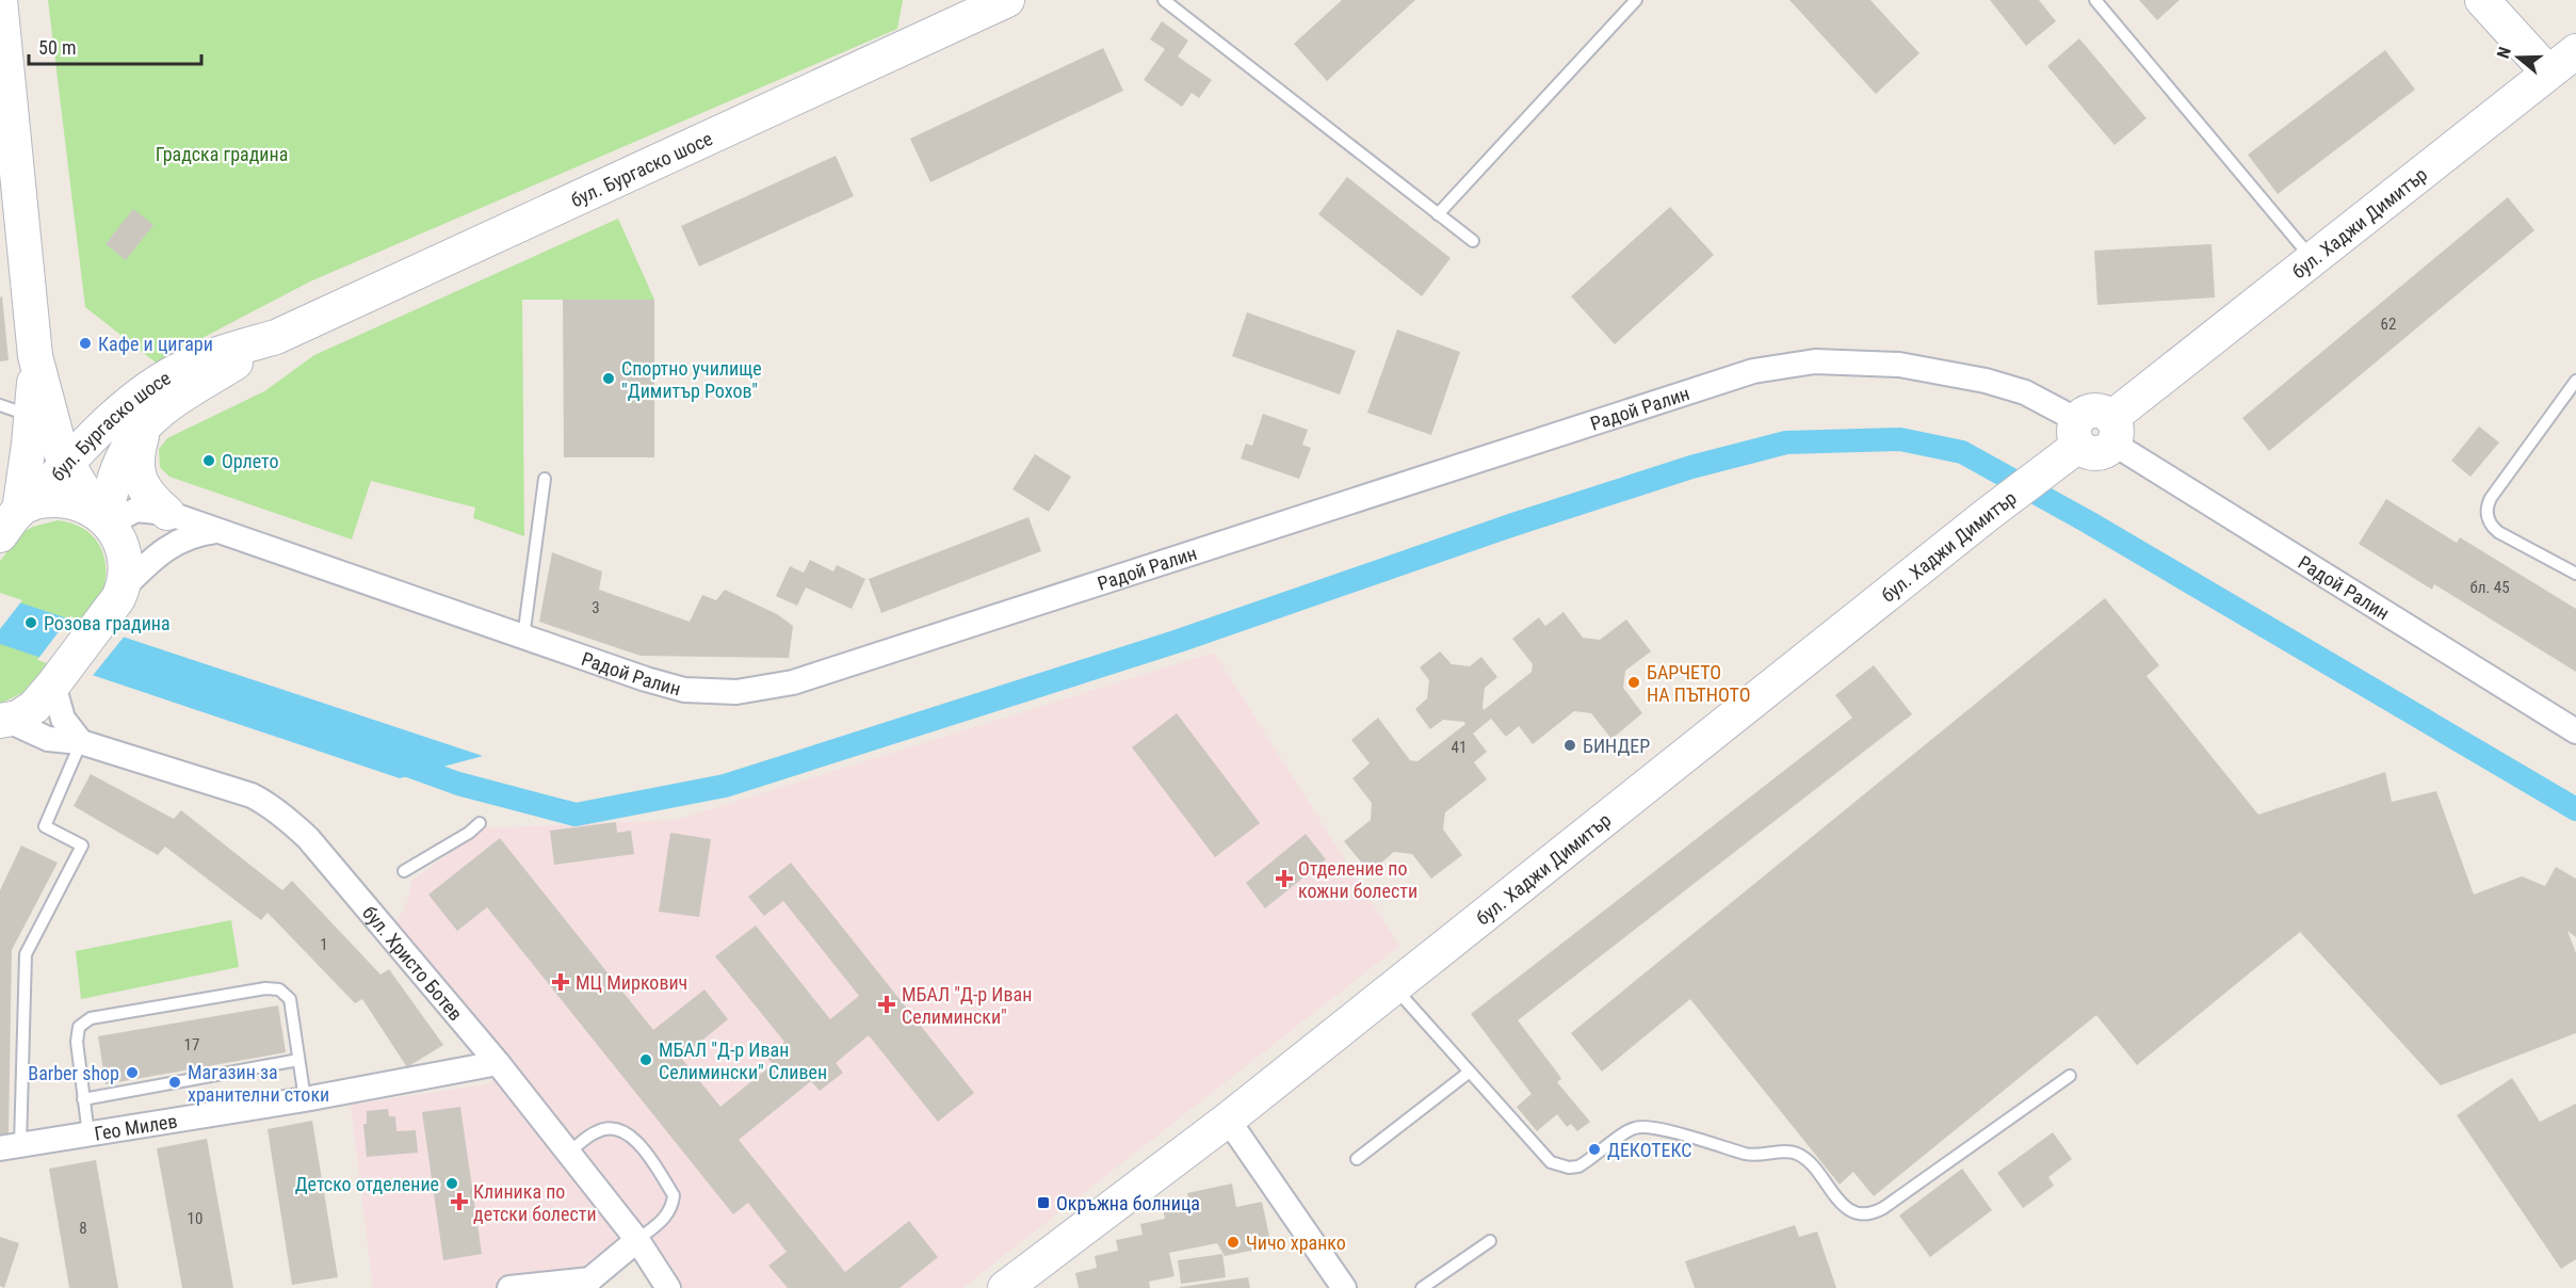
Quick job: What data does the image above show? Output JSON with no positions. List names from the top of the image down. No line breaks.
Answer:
{"streets":{"main road":["бул. Бургаско шосе","бул. Хаджи Димитър"],"street":["Радой Ралин","бул. Христо Ботев","Гео Милев"]},"crossings":[["бул. Бургаско шосе","Радой Ралин"],["бул. Хаджи Димитър","Радой Ралин"],["бул. Христо Ботев","Гео Милев"]],"parks":["Градска градина"],"places":{"other":["Кафе и цигари","Спортно училище \"Димитър Рохов\"","Орлето","Розова градина","БАРЧЕТО НА ПЪТНОТО","БИНДЕР","МБАЛ \"Д-р Иван Селимински\" Сливен","Barber shop","Магазин за хранителни стоки","ДЕКОТЕКС","Детско отделение","Чичо хранко"],"health":["Отделение по кожни болести","МЦ Миркович","МБАЛ \"Д-р Иван Селимински\"","Клиника по детски болести"],"transit":["Окръжна болница"]},"house_numbers":["62","бл. 45","3","41","1","17","10","8"],"scale_bar":"50 m","north":"left"}
